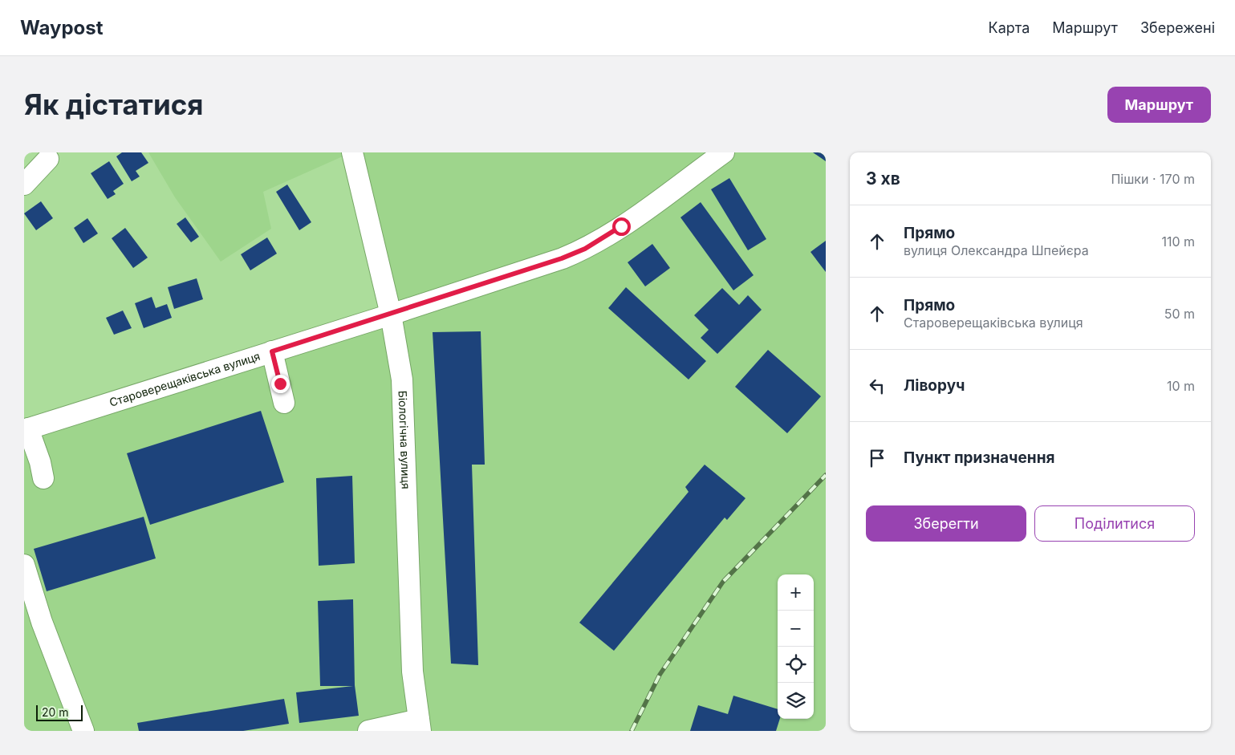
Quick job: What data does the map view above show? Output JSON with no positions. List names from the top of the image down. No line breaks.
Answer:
{"streets":{"street":["Староверещаківська вулиця","Біологічна вулиця"]},"crossings":[["Староверещаківська вулиця","Біологічна вулиця"]],"scale_bar":"20 m","page":{"header":"Waypost","nav":["Карта","Маршрут","Збережені"],"buttons":["Маршрут",["Зберегти","Поділитися"]],"title":"Як дістатися","heading":["3 хв","Пішки · 170 m"],"list":[["Прямо","вулиця Олександра Шпейєра","110 m"],["Прямо","Староверещаківська вулиця","50 m"],["Ліворуч","10 m"],"Пункт призначення"],"map_buttons":["+","−"],"scale":"20 m"}}
